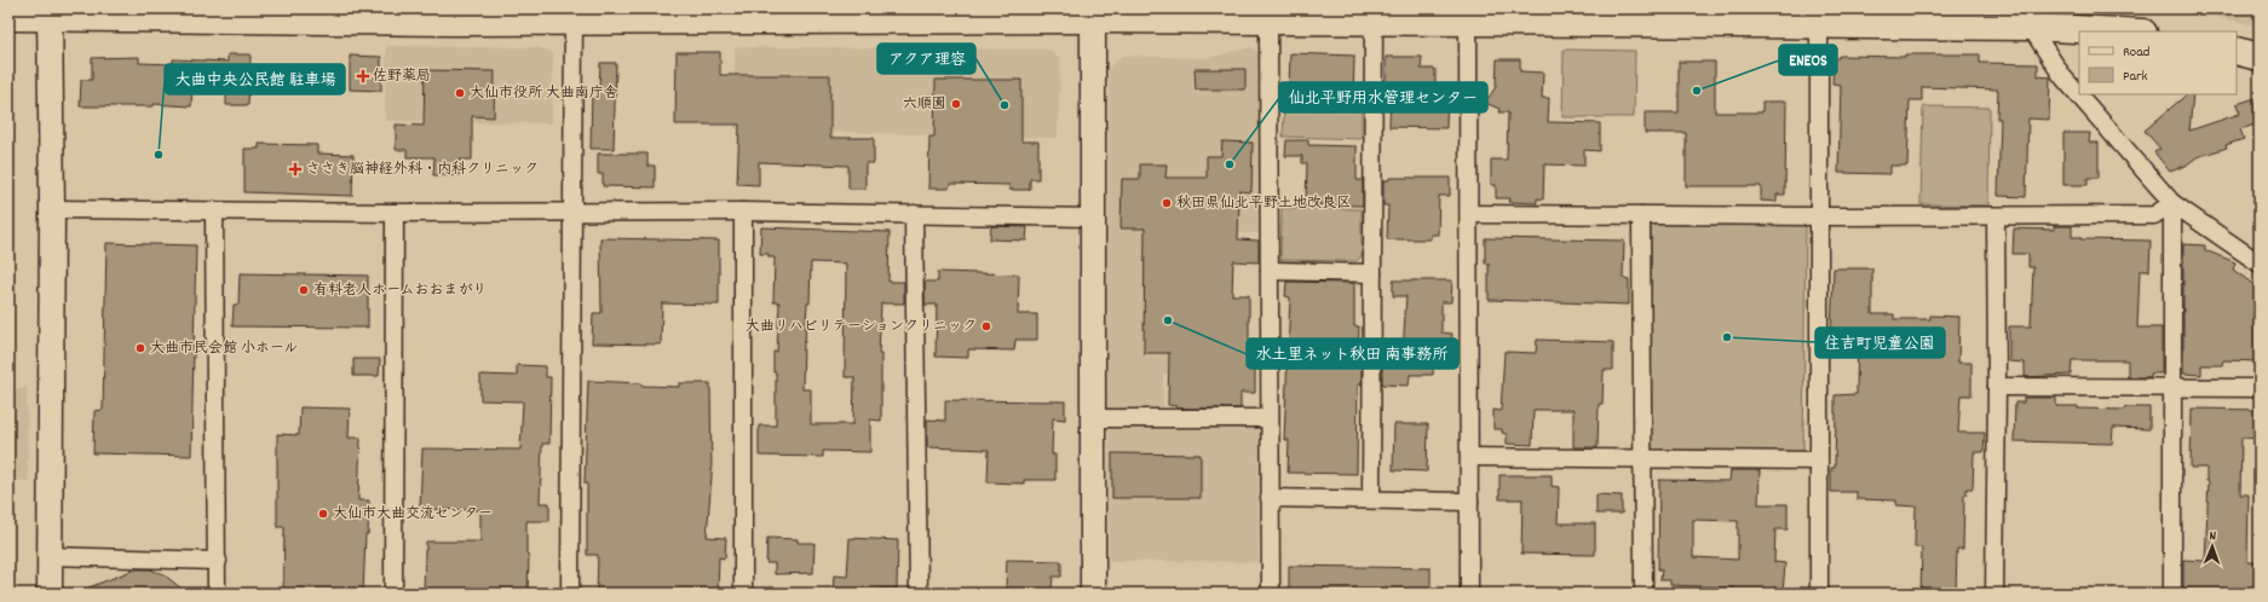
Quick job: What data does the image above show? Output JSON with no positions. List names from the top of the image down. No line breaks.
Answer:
{"places":{"health":["佐野薬局","ささき脳神経外科・内科クリニック"],"other":["ENEOS","大仙市役所 大曲南庁舎","六順園","アクア理容","大曲中央公民館 駐車場","仙北平野用水管理センター","秋田県仙北平野土地改良区","有料老人ホームおおまがり","水土里ネット秋田 南事務所","大曲リハビリテーションクリニック","住吉町児童公園","大曲市民会館 小ホール","大仙市大曲交流センター"]},"legend":["Road","Park"],"north":"top"}
